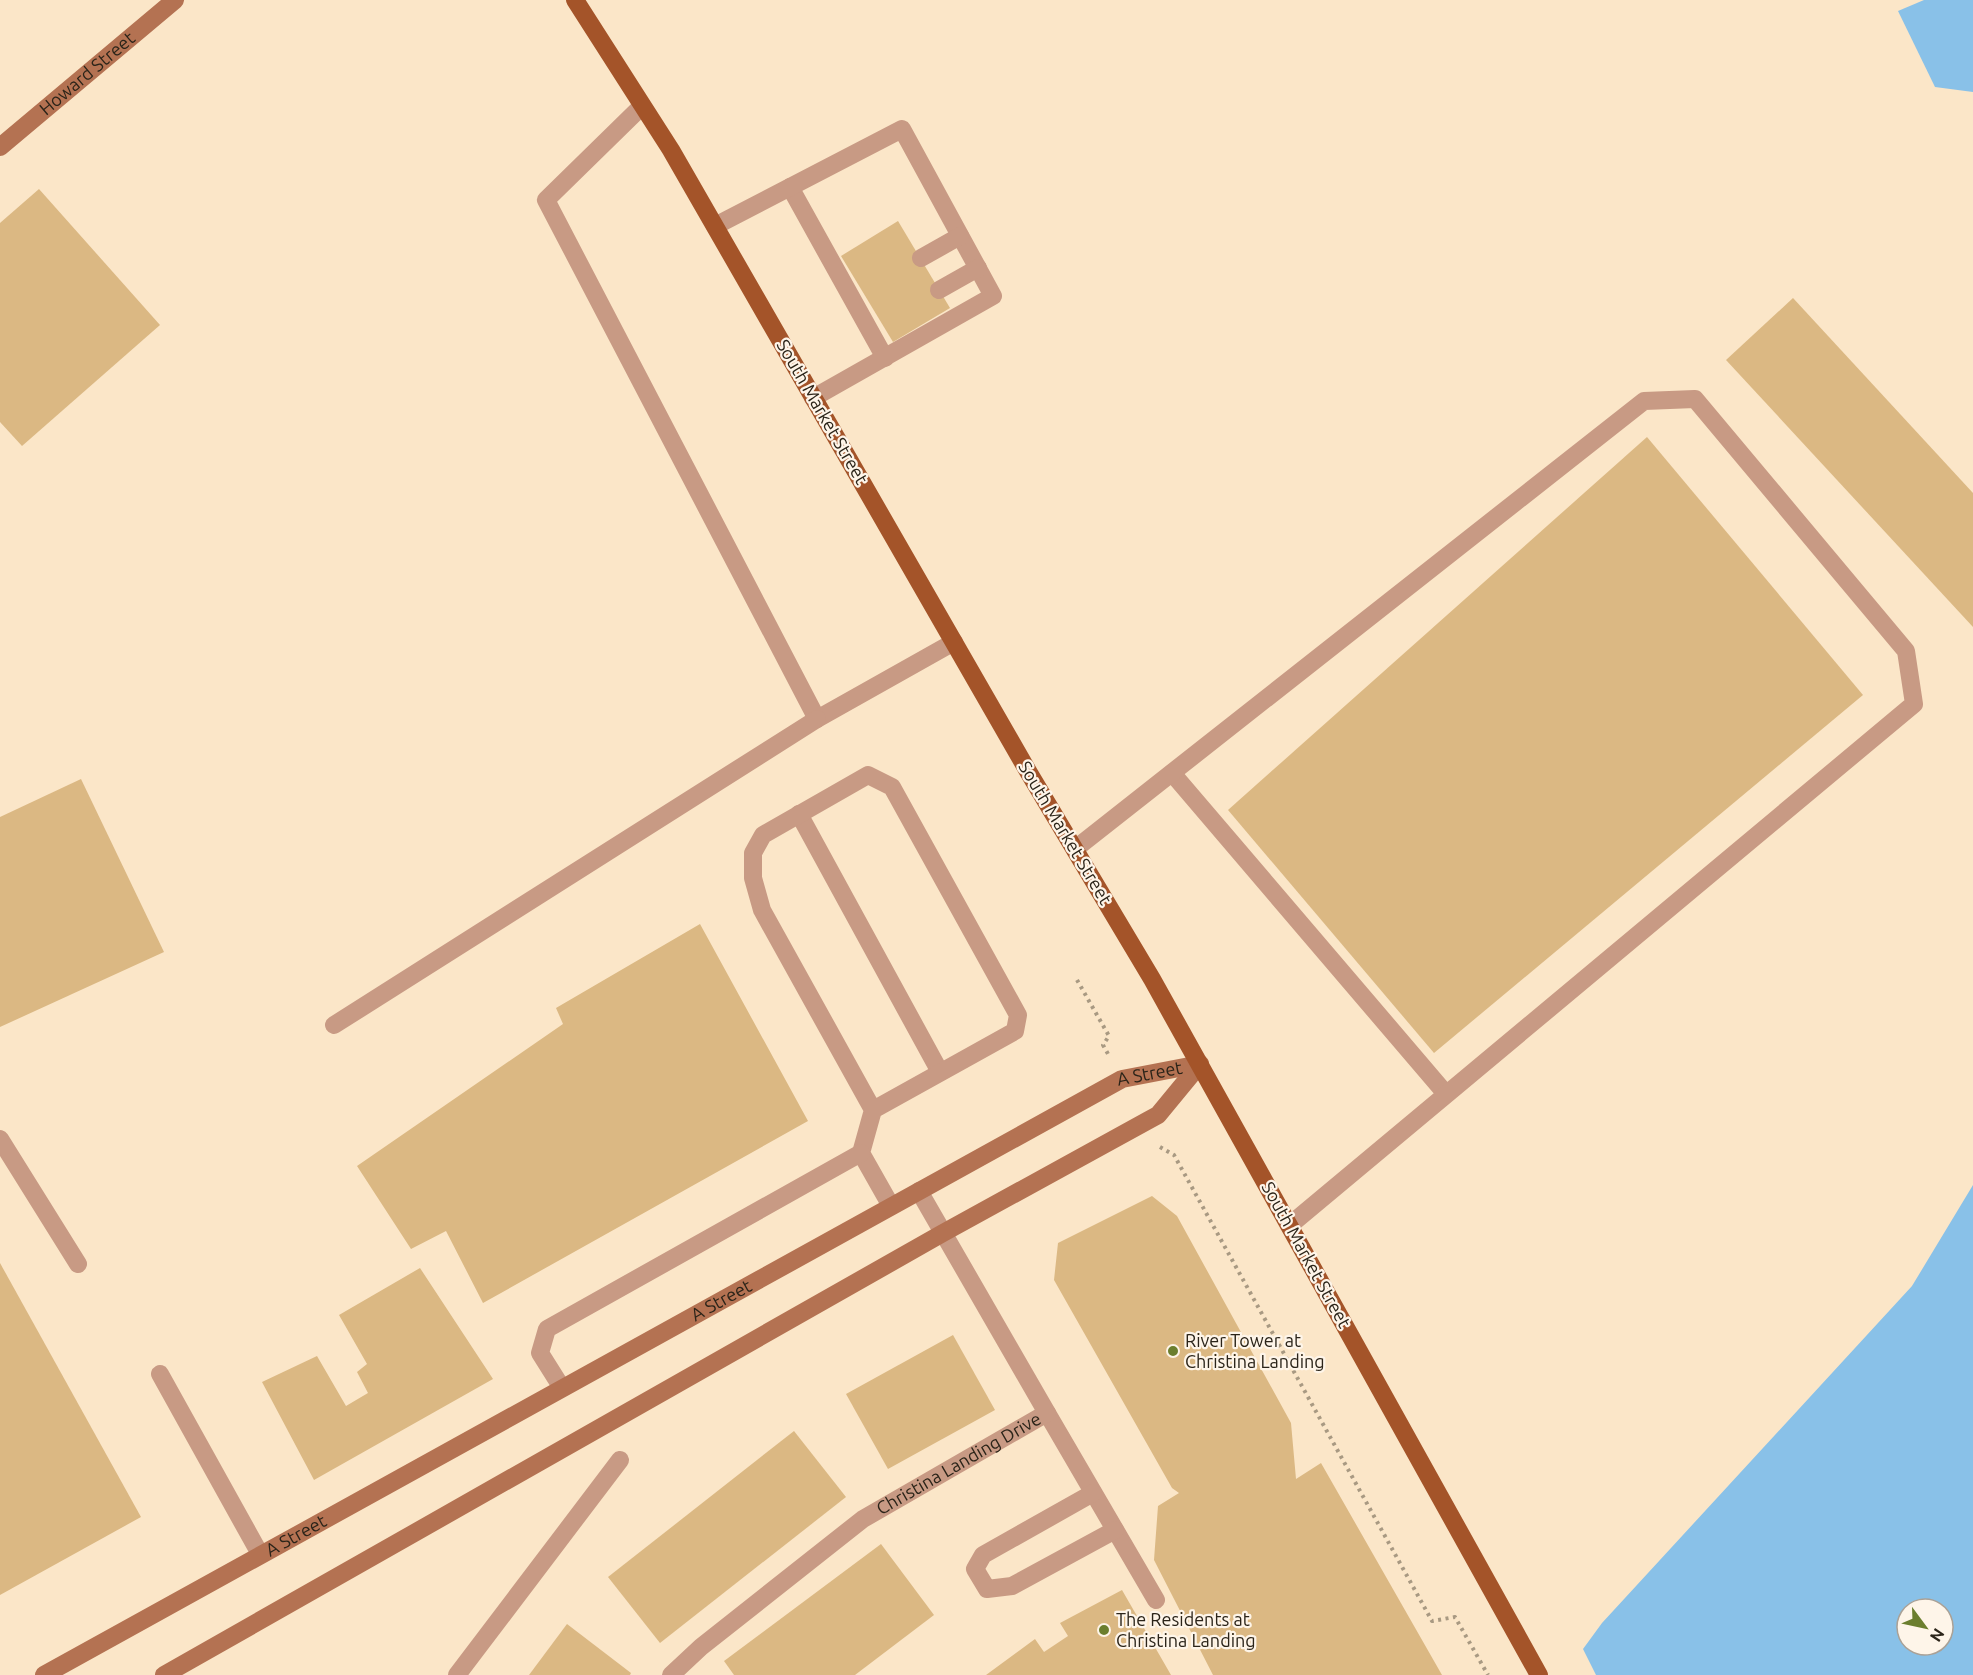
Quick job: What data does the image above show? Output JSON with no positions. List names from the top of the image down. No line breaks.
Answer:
{"streets":{"main road":["South Market Street"],"street":["Howard Street","A Street","Christina Landing Drive"]},"crossings":[["South Market Street","A Street"],["A Street","Christina Landing Drive"]],"places":["River Tower at Christina Landing","The Residents at Christina Landing"],"north":"bottom right"}
